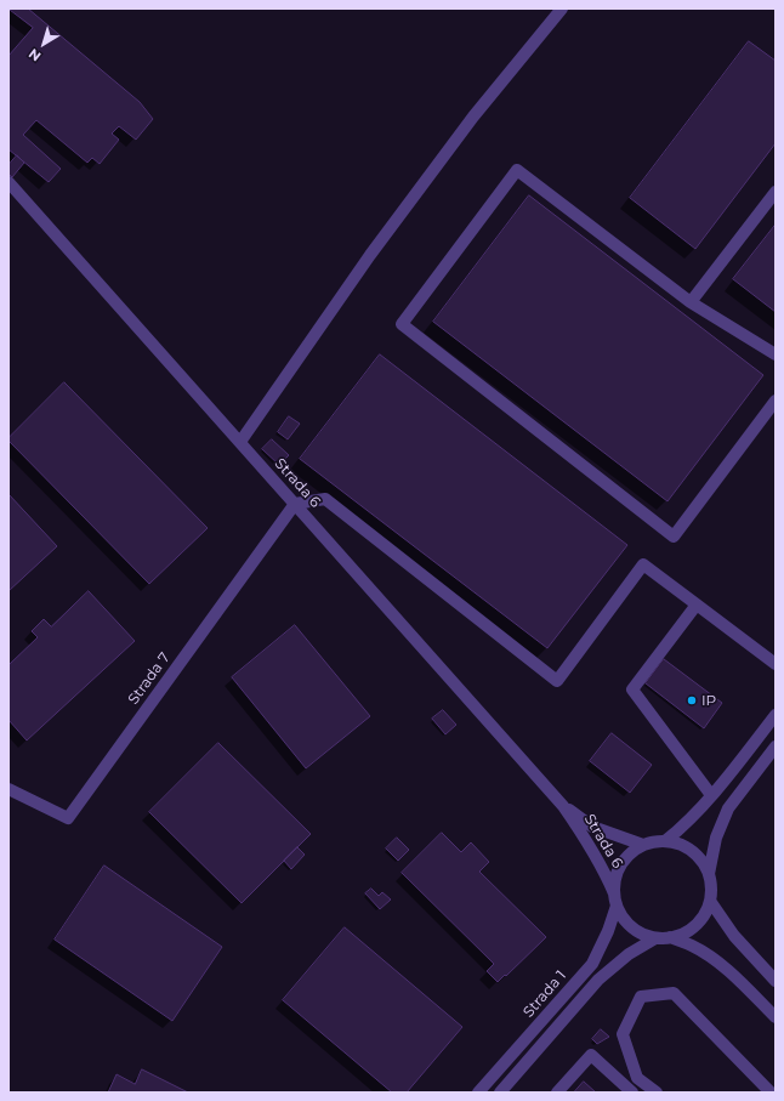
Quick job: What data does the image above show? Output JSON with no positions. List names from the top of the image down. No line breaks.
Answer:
{"streets":{"street":["Strada 6","Strada 7","Strada 1"]},"crossings":[["Strada 6","Strada 7"],["Strada 6","Strada 1"]],"places":["IP"],"north":"bottom left"}
